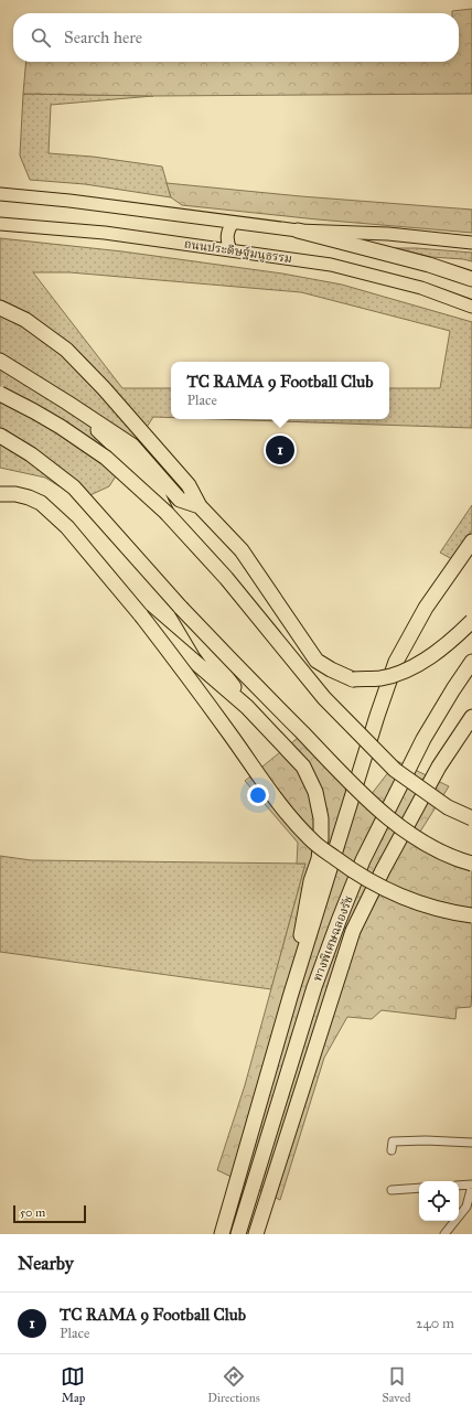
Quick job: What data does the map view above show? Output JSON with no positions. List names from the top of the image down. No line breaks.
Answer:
{"streets":{"highway":["ทางพิเศษฉลองรัช"],"main road":["ถนนประดิษฐ์มนูธรรม"]},"scale_bar":"50 m","page":{"search":"Search here","popup":["TC RAMA 9 Football Club","Place"],"pins":"1","scale":"50 m","heading":"Nearby","list":[{"mark":"1","name":"TC RAMA 9 Football Club","note":"Place","value":"240 m"}],"nav":["Map","Directions","Saved"]}}
